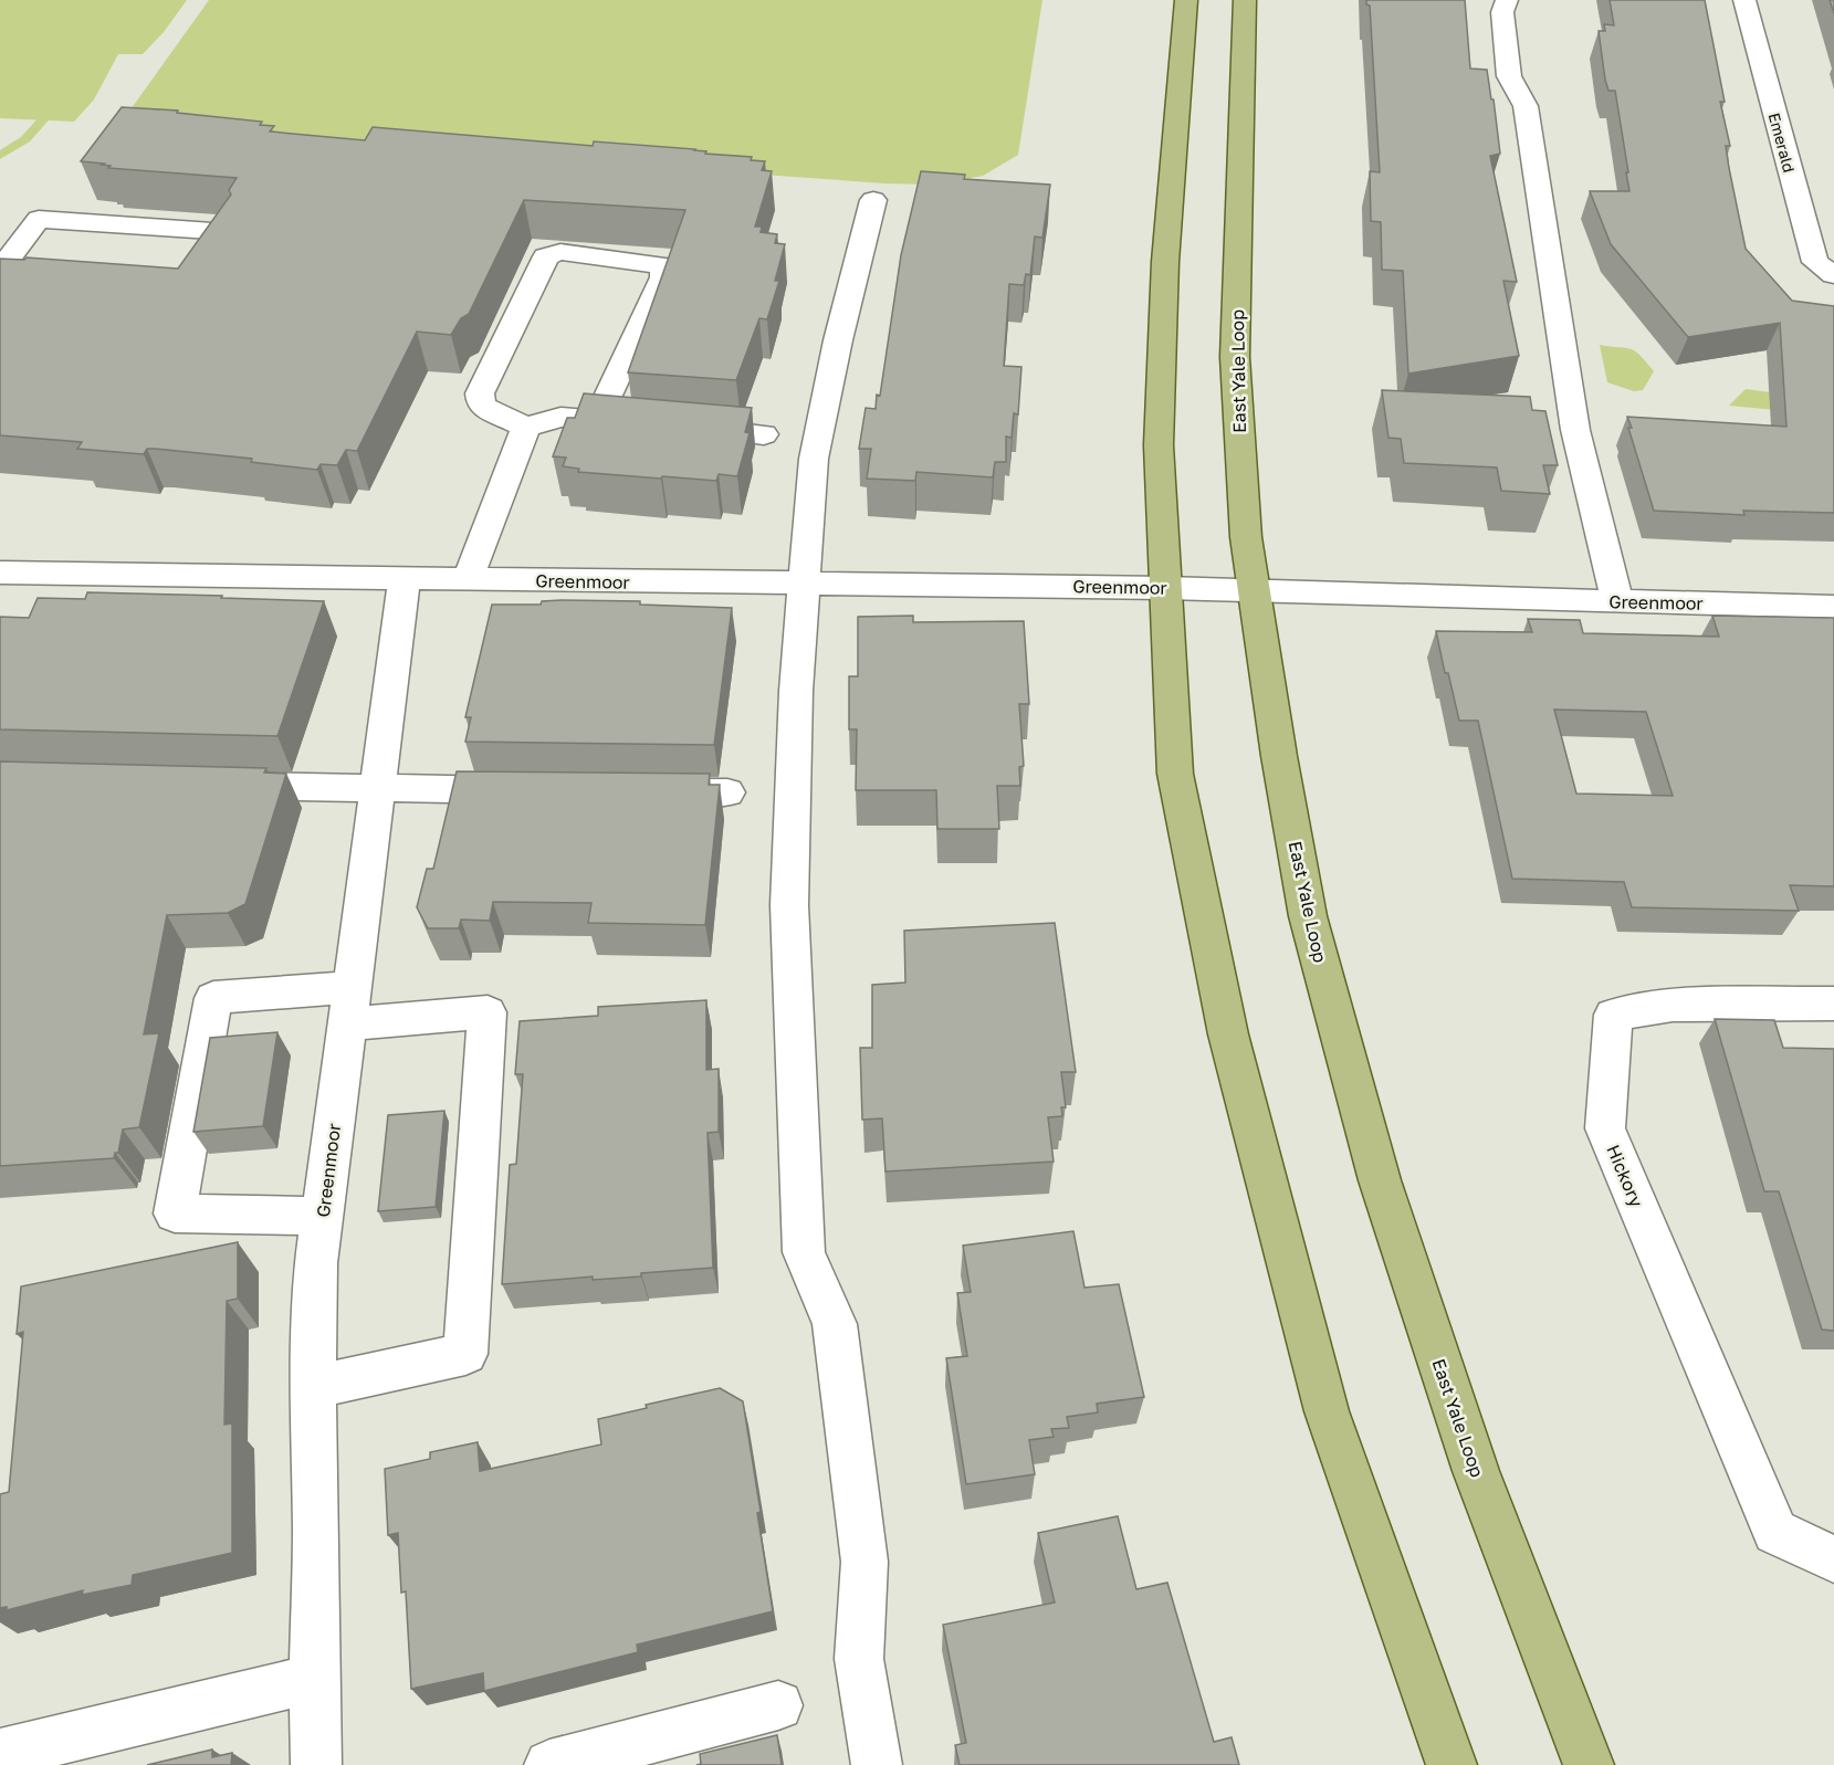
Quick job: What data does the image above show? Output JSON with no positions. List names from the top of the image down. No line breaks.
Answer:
{"streets":{"main road":["East Yale Loop"],"street":["Emerald","Greenmoor","Hickory"]},"crossings":[["East Yale Loop","Greenmoor"]]}
